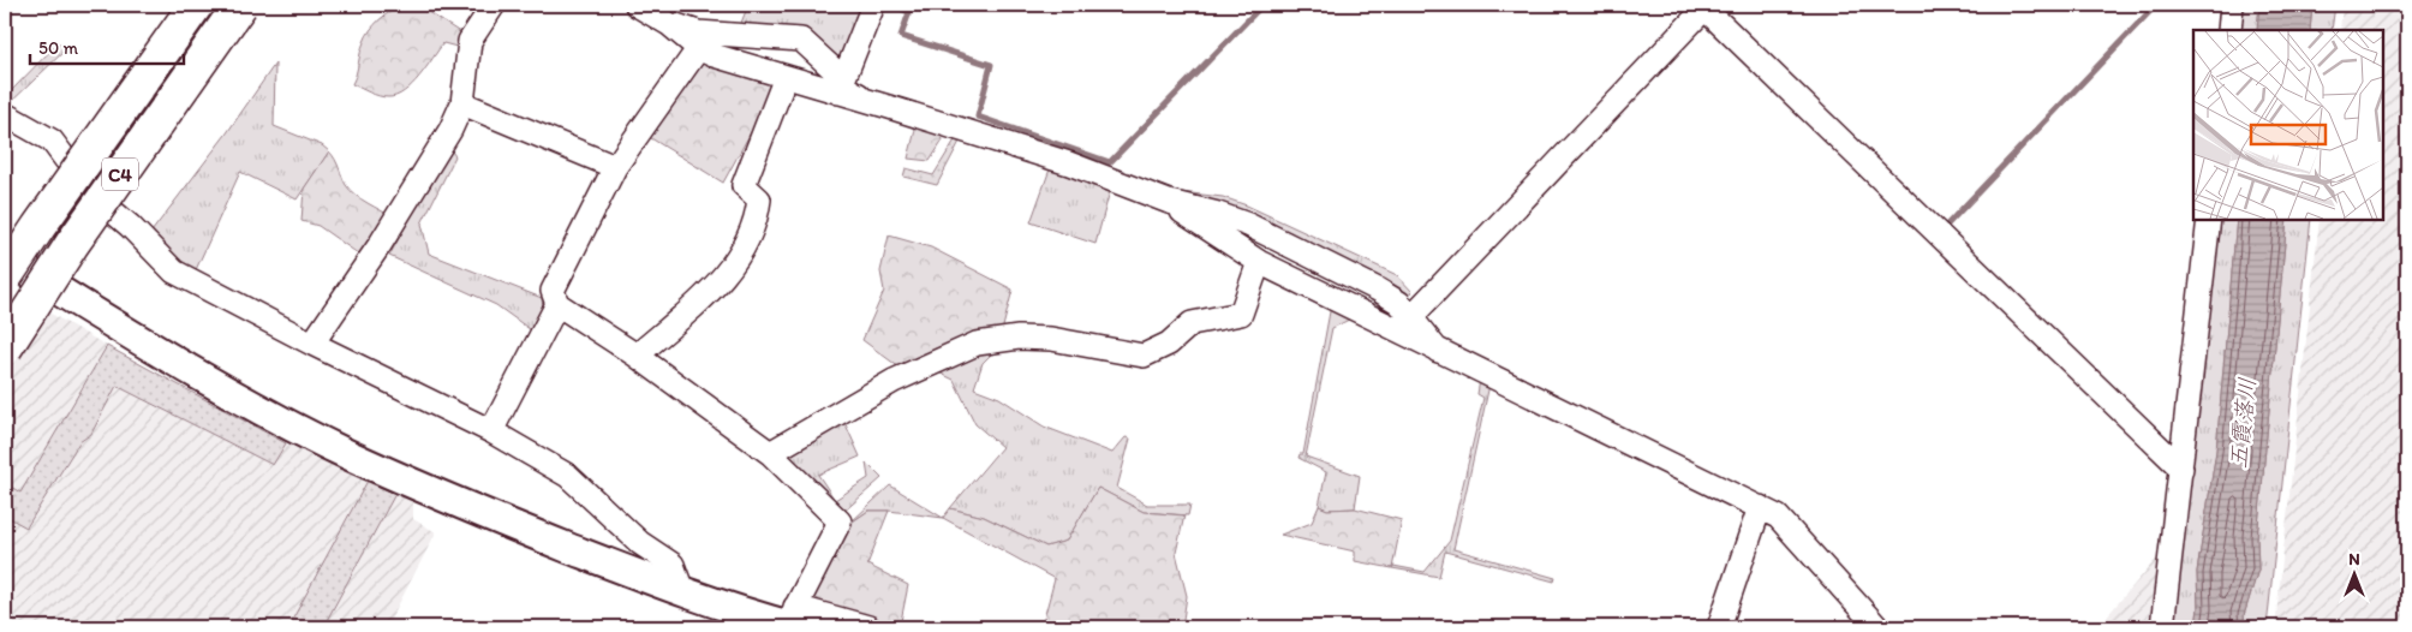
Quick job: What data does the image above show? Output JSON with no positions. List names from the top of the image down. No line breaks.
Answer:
{"streets":{"highway":["C4"]},"water":["五霞落川"],"scale_bar":"50 m","north":"top"}
